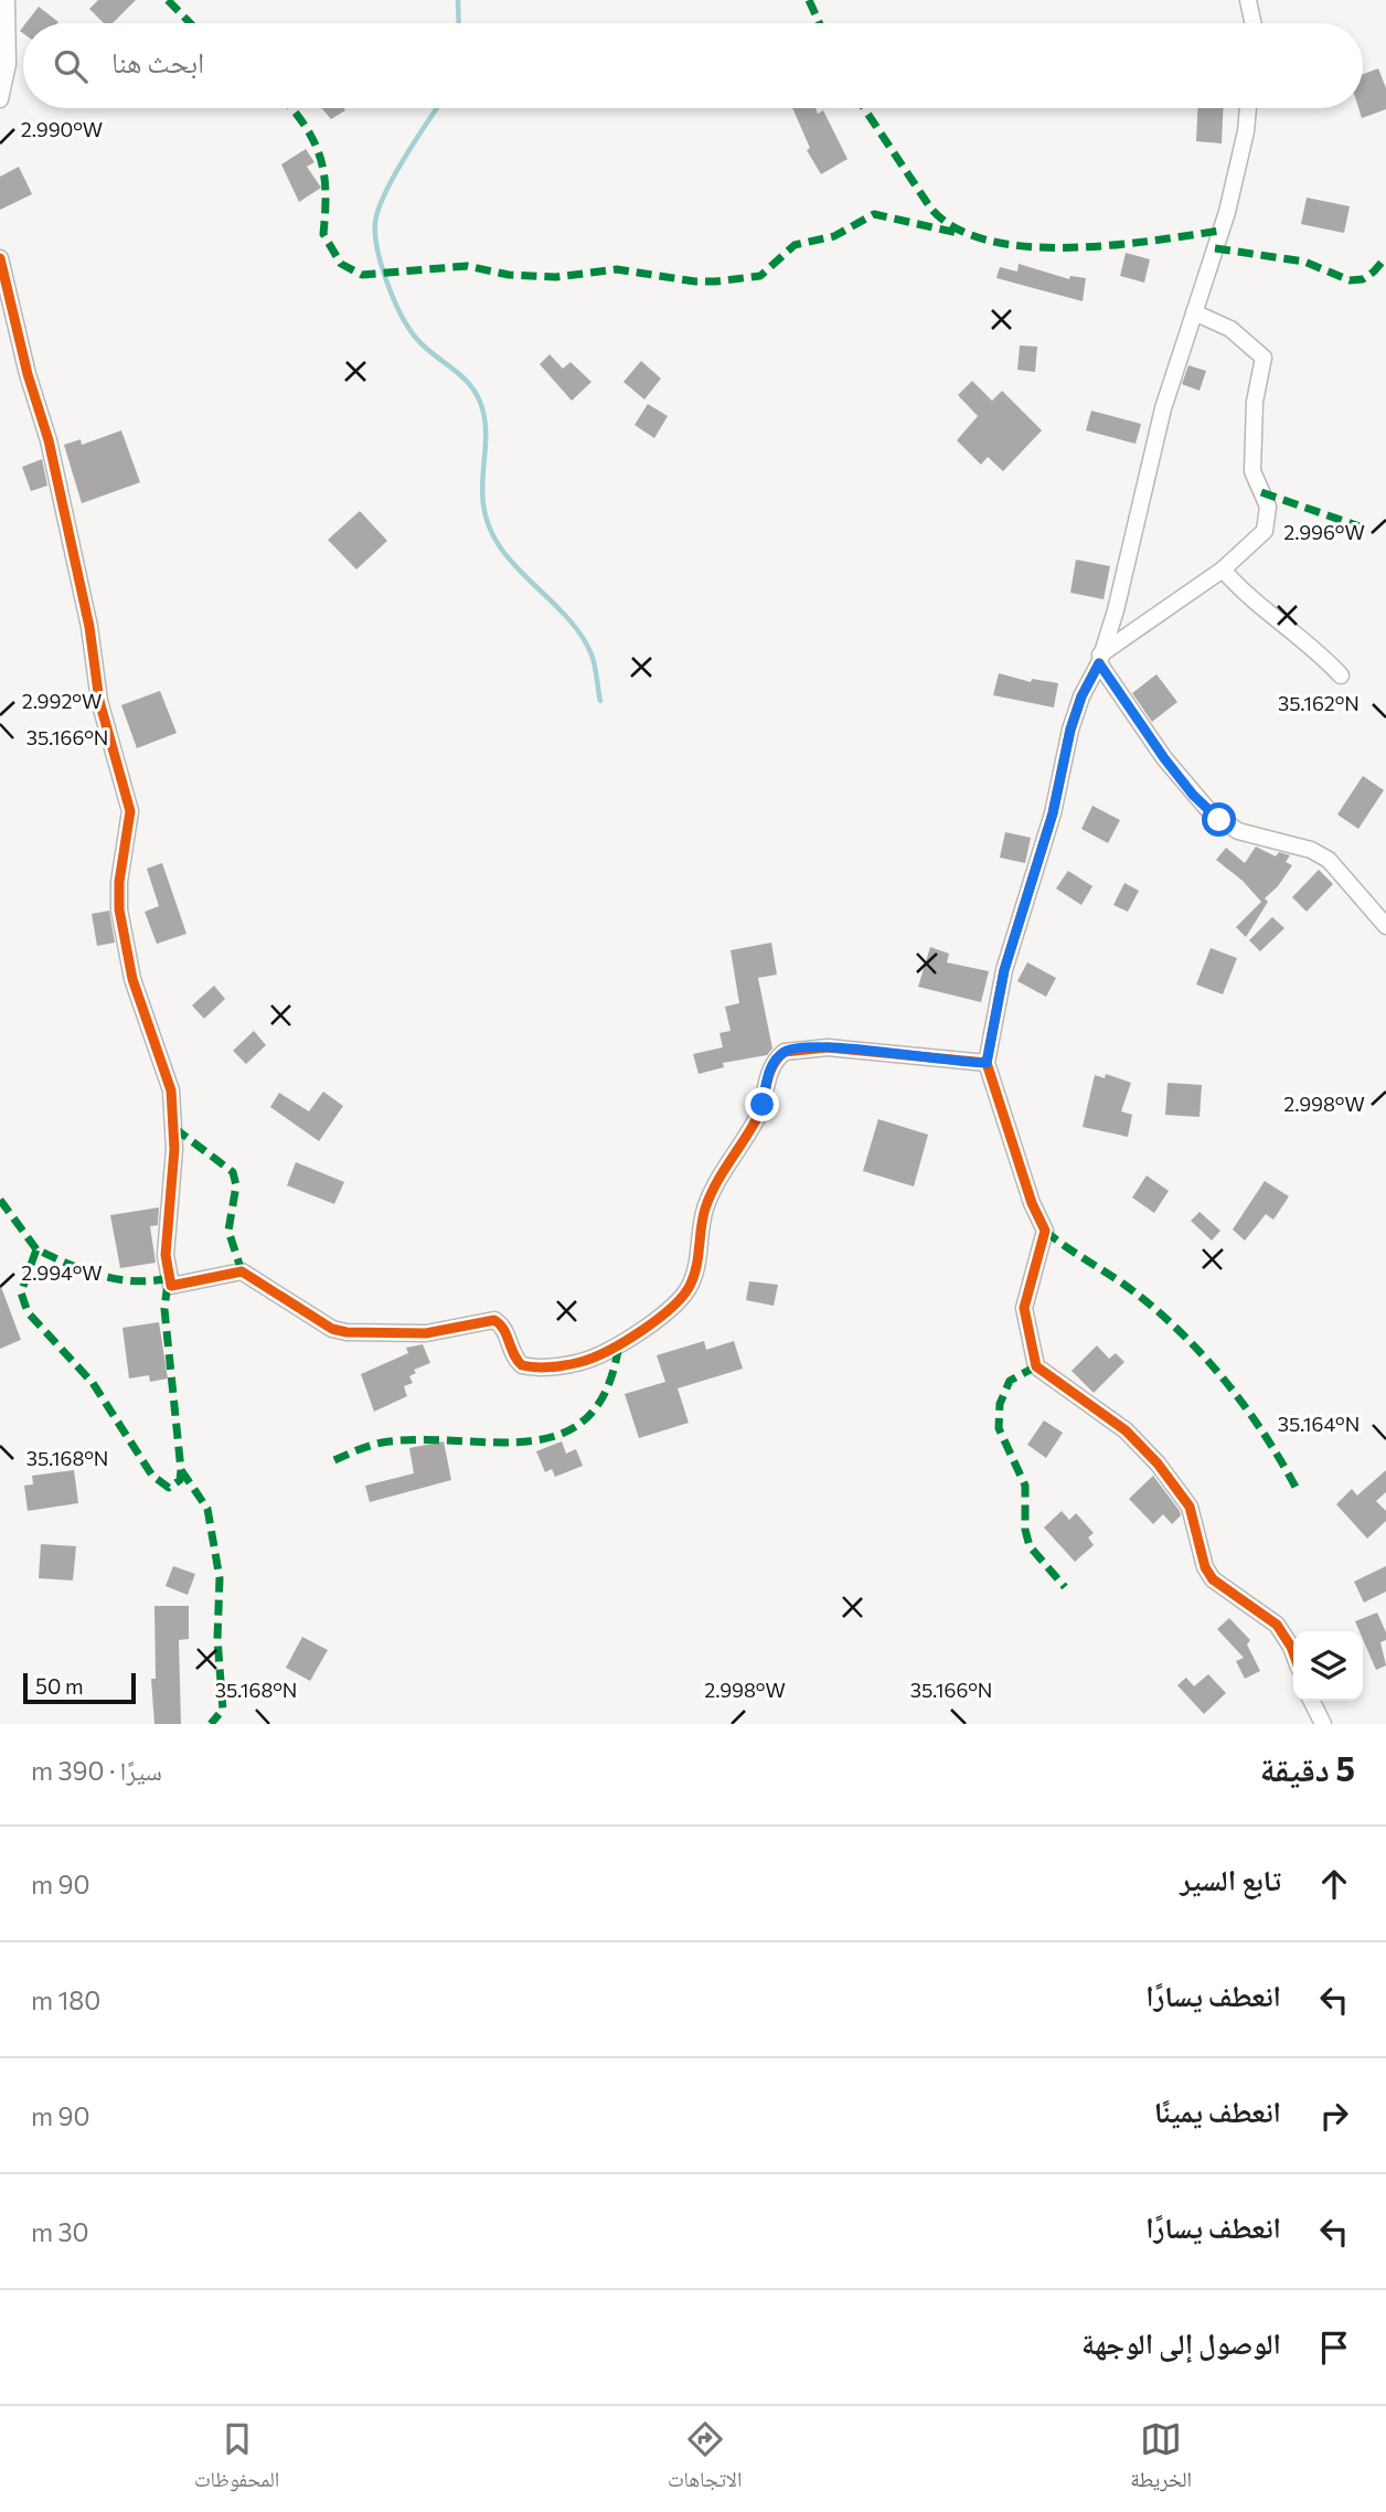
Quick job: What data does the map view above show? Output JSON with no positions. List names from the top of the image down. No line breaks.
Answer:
{"scale_bar":"50 m","page":{"search":"ابحث هنا","scale":"50 m","heading":["5 دقيقة","سيرًا · 390 m"],"list":[["تابع السير","90 m"],["انعطف يسارًا","180 m"],["انعطف يمينًا","90 m"],["انعطف يسارًا","30 m"],"الوصول إلى الوجهة"],"nav":["الخريطة","الاتجاهات","المحفوظات"]},"coordinates":["2.990°W","2.996°W","2.992°W","35.162°N","35.166°N","2.998°W","2.994°W","35.164°N","35.168°N"]}
